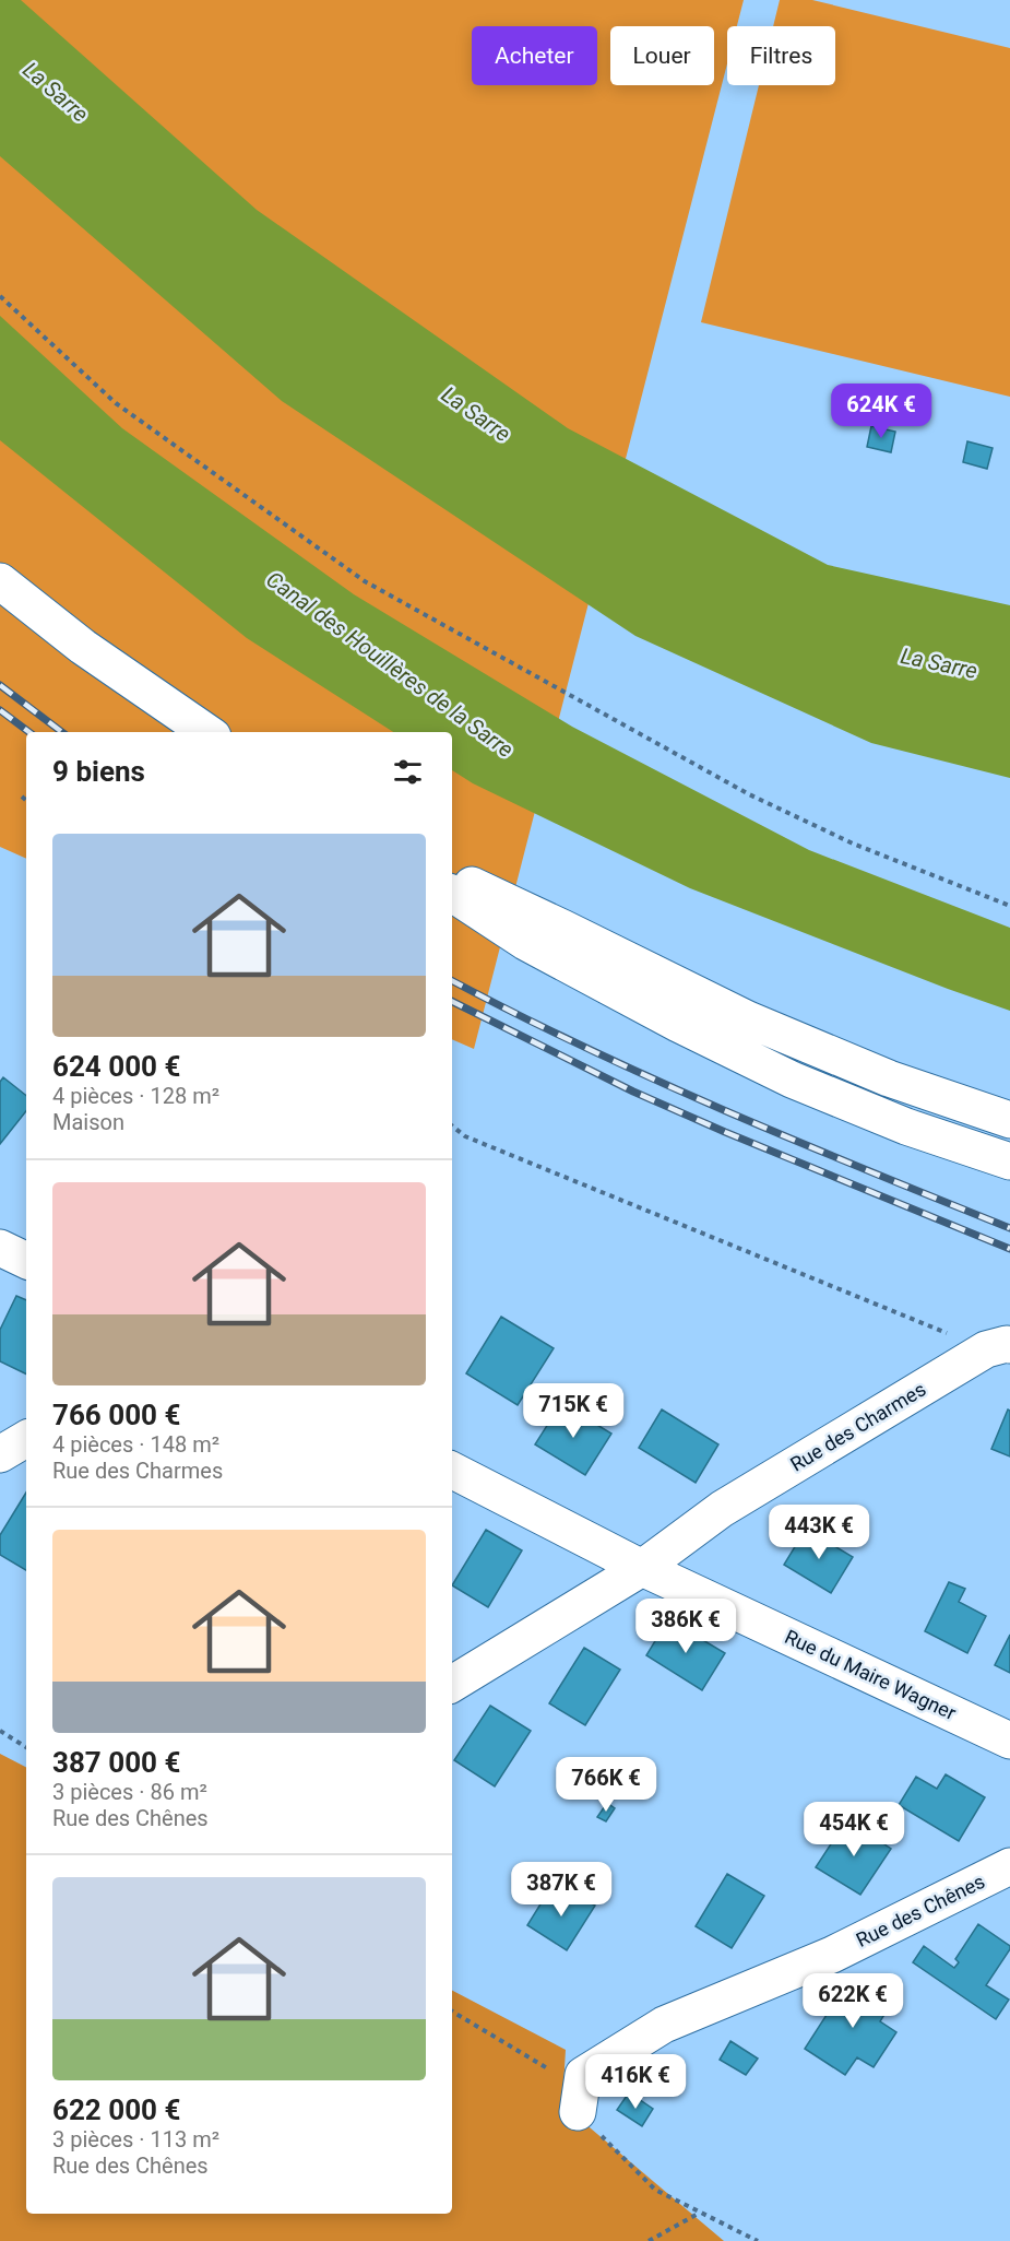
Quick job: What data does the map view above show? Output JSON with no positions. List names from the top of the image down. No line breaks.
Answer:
{"streets":{"street":["Rue des Charmes","Rue du Maire Wagner","Rue des Chênes"]},"crossings":[["Rue des Charmes","Rue du Maire Wagner"]],"water":["La Sarre","Canal des Houillères de la Sarre"],"page":{"chip":["Acheter","Louer","Filtres"],"price":["624K €","715K €","443K €","386K €","766K €","454K €","387K €","622K €","416K €"],"heading":"9 biens","list":[{"name":"624 000 €","note":"4 pièces · 128 m² · Maison"},{"name":"766 000 €","note":"4 pièces · 148 m² · Rue des Charmes"},{"name":"387 000 €","note":"3 pièces · 86 m² · Rue des Chênes"},{"name":"622 000 €","note":"3 pièces · 113 m² · Rue des Chênes"}]}}
